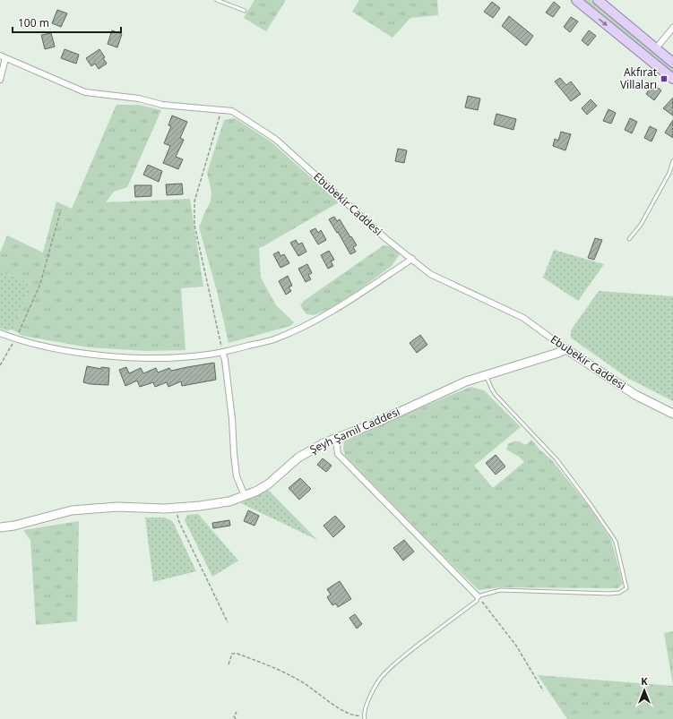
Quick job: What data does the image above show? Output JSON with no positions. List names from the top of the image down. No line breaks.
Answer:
{"streets":{"street":["Ebubekir Caddesi","Şeyh Şamil Caddesi"]},"crossings":[["Ebubekir Caddesi","Şeyh Şamil Caddesi"]],"places":{"transit":["Akfırat Villaları"]},"scale_bar":"100 m","north":"top"}
